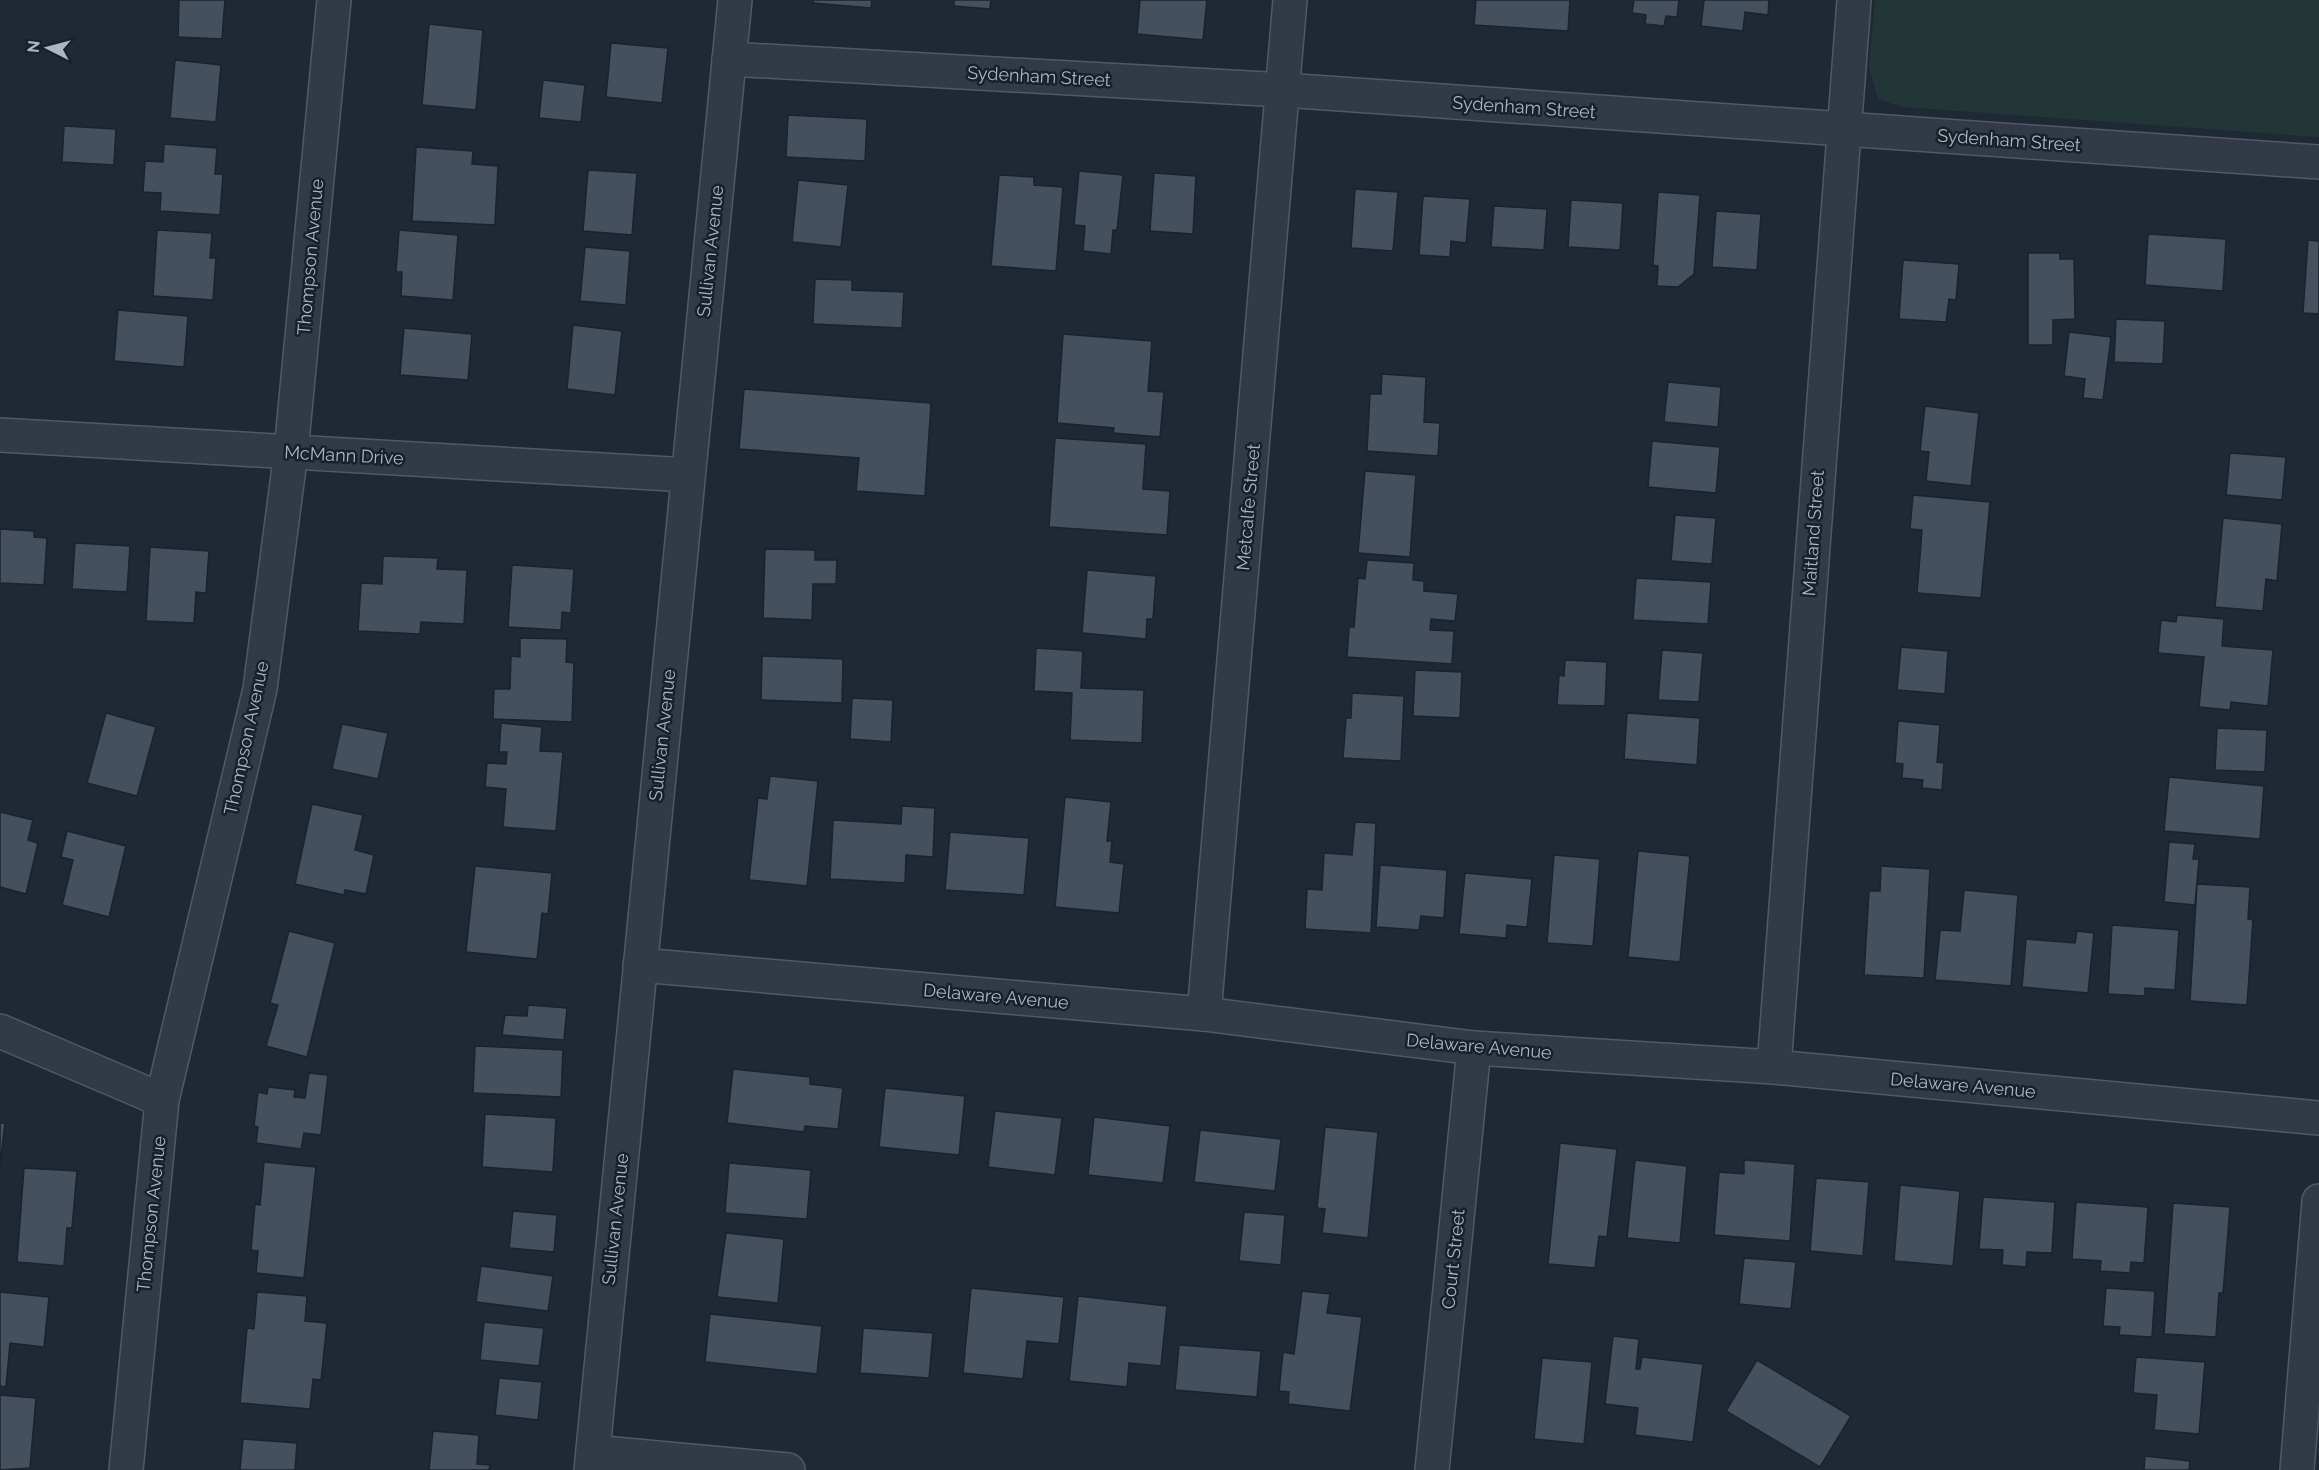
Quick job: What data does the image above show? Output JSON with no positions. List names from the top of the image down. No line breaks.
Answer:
{"streets":{"street":["Sydenham Street","Sullivan Avenue","Thompson Avenue","McMann Drive","Metcalfe Street","Maitland Street","Delaware Avenue","Court Street"]},"crossings":[["Sydenham Street","Sullivan Avenue"],["Sydenham Street","Metcalfe Street"],["Sydenham Street","Maitland Street"],["Sullivan Avenue","McMann Drive"],["Sullivan Avenue","Delaware Avenue"],["Thompson Avenue","McMann Drive"],["Metcalfe Street","Delaware Avenue"],["Maitland Street","Delaware Avenue"],["Delaware Avenue","Court Street"]],"north":"left"}
